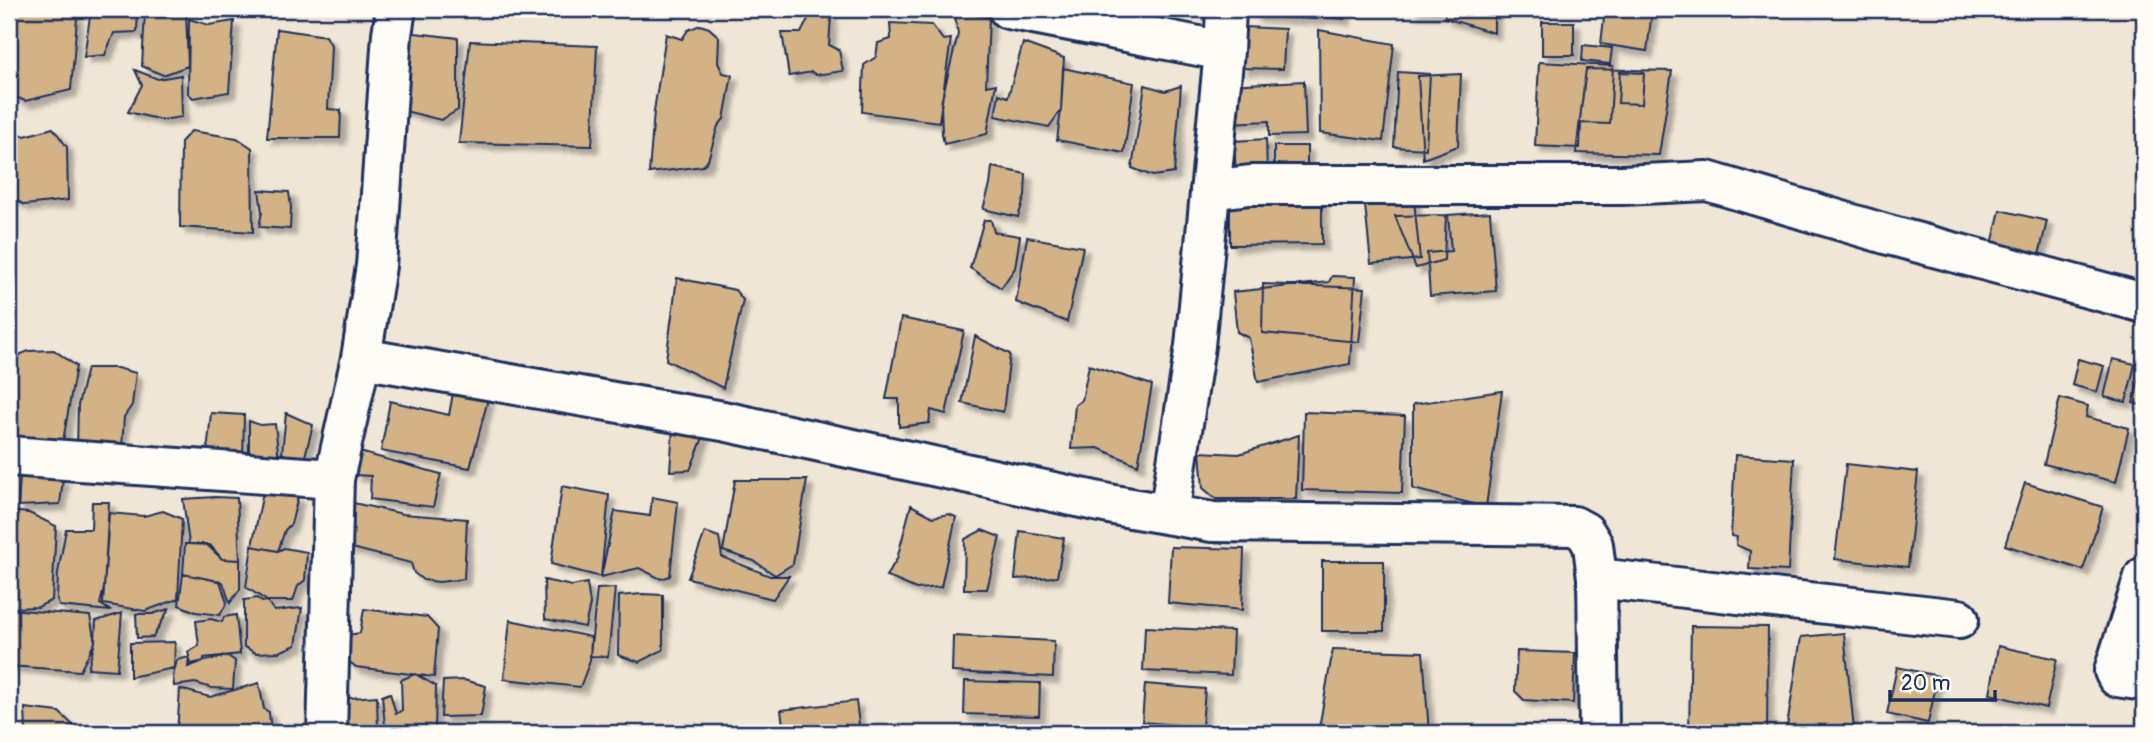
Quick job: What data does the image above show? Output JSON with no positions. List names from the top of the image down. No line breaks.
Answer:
{"scale_bar":"20 m"}
